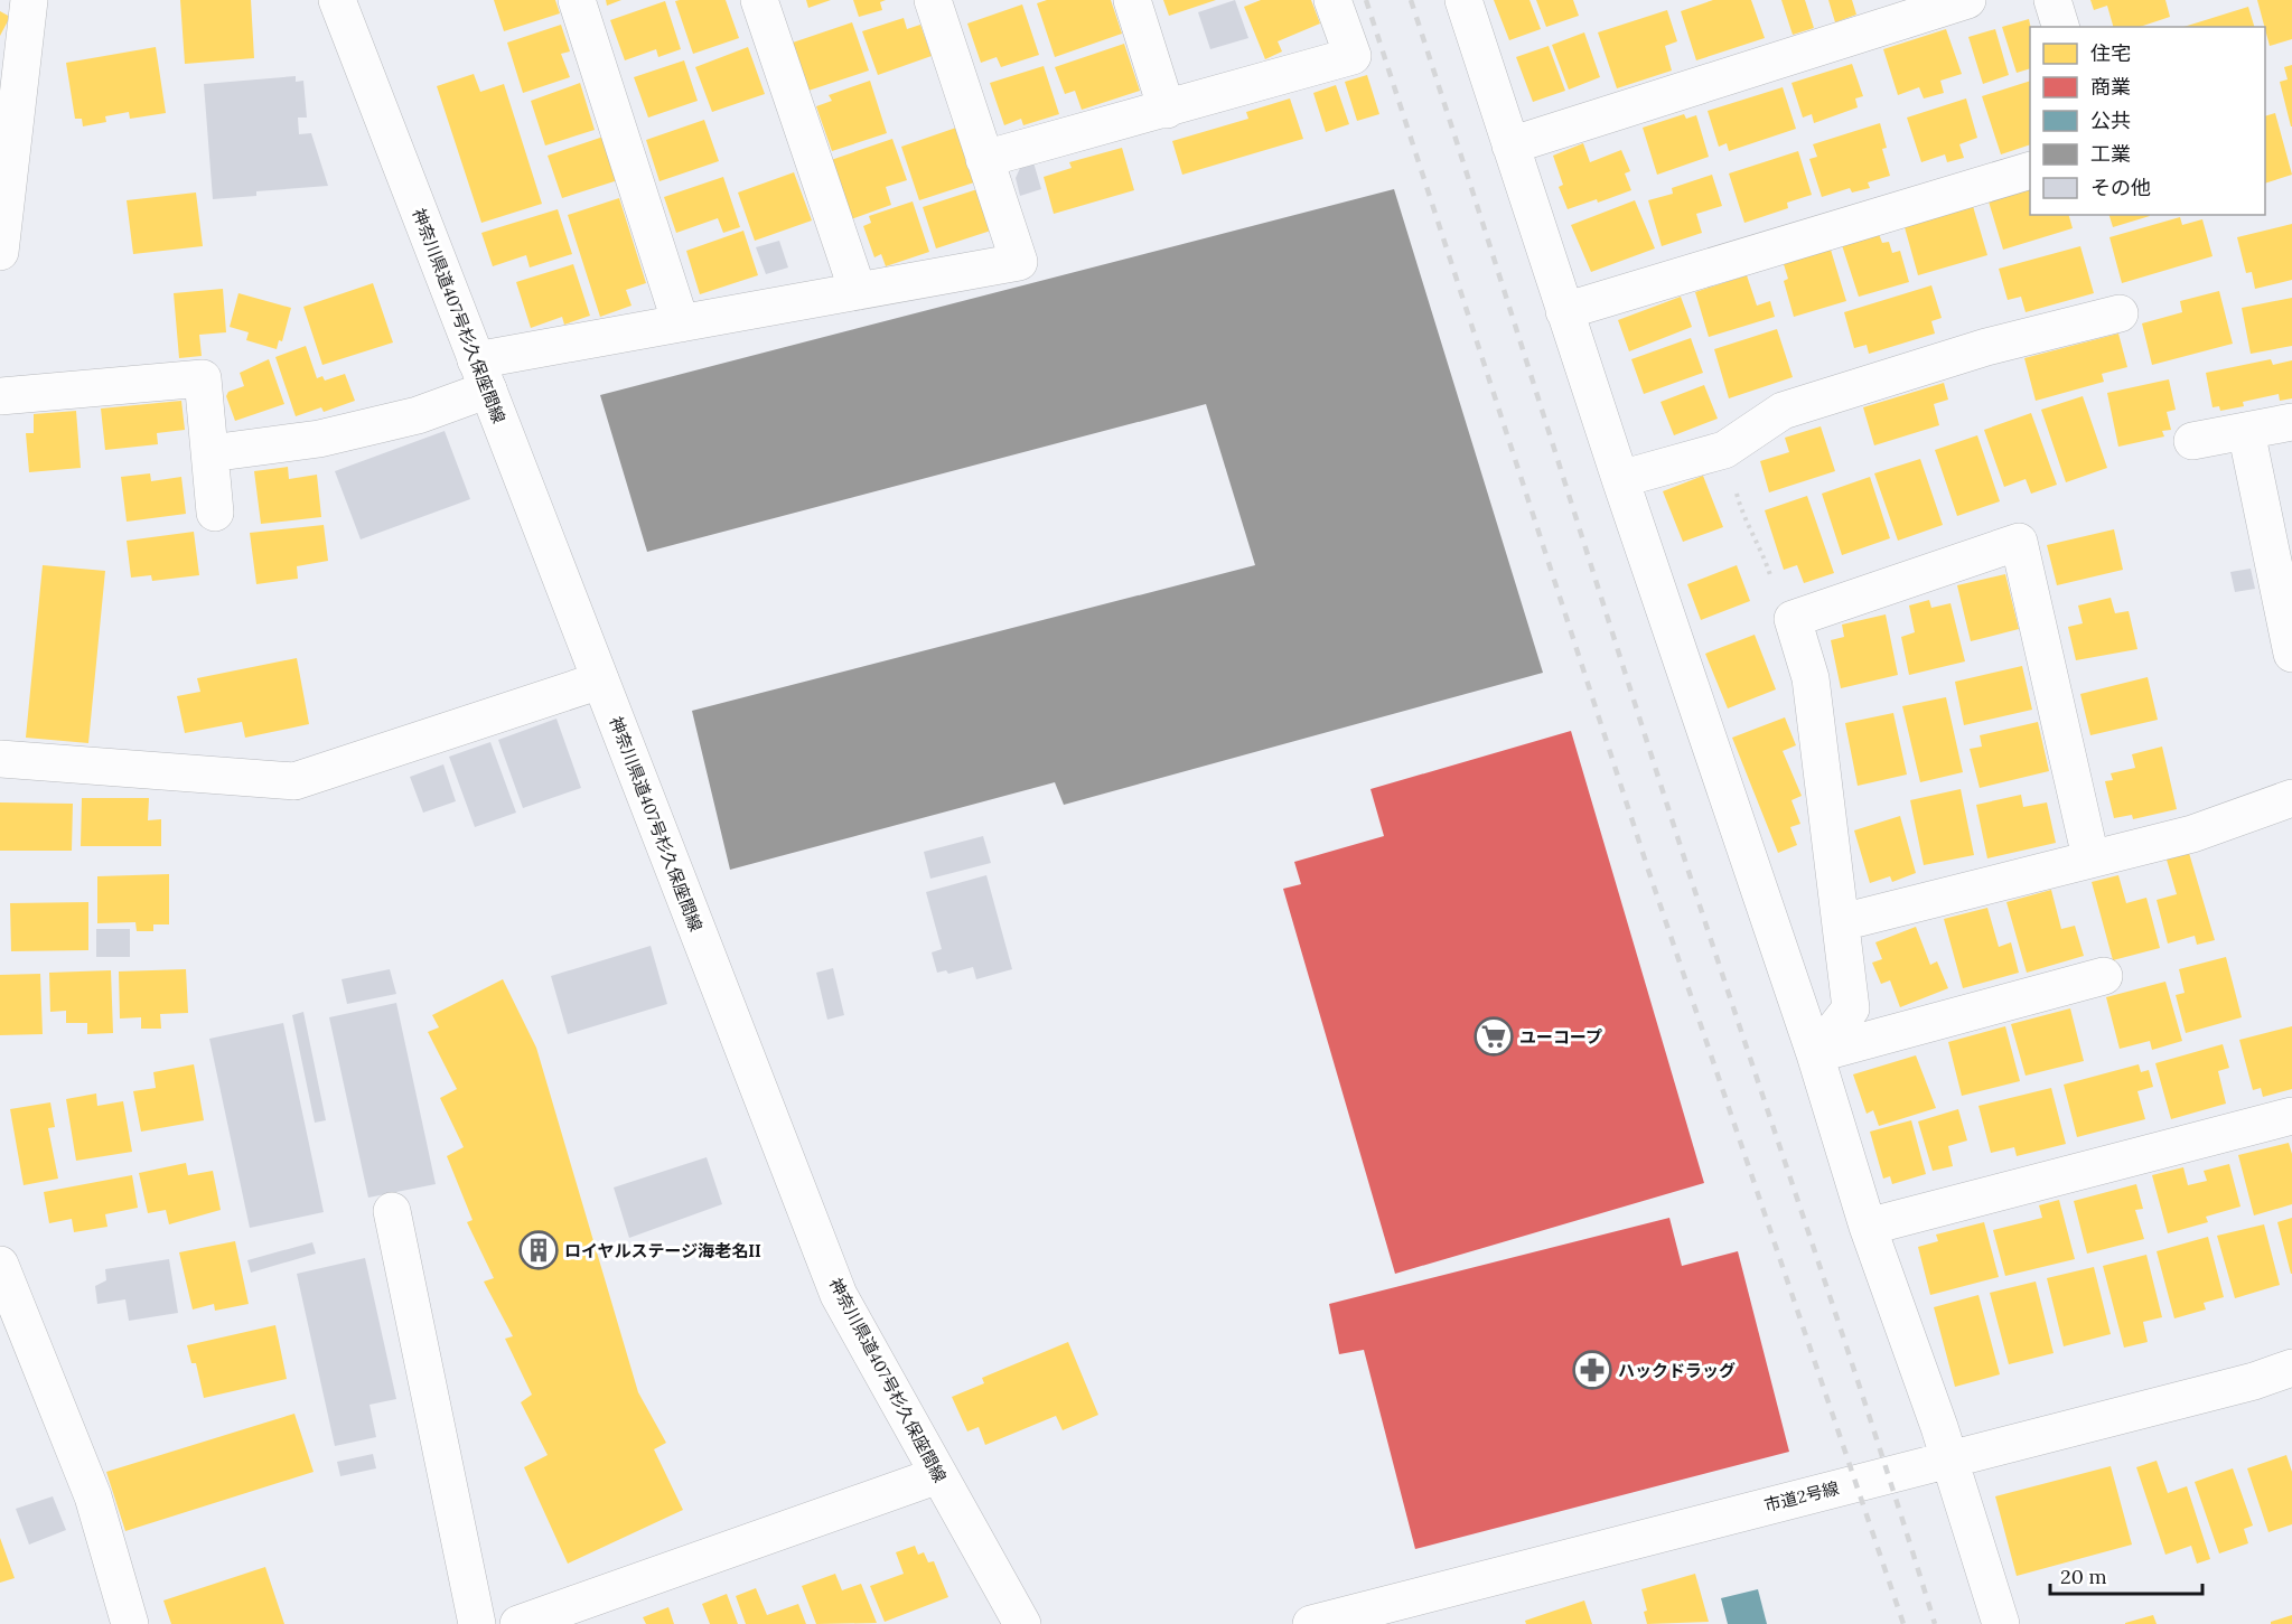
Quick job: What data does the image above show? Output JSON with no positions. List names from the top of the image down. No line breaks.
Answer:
{"streets":{"street":["神奈川県道407号杉久保座間線","市道2号線"]},"places":{"supermarket":["ユーコープ"],"building":["ロイヤルステージ海老名II"],"pharmacy":["ハックドラッグ"]},"legend":["住宅","商業","公共","工業","その他"],"scale_bar":"20 m"}
